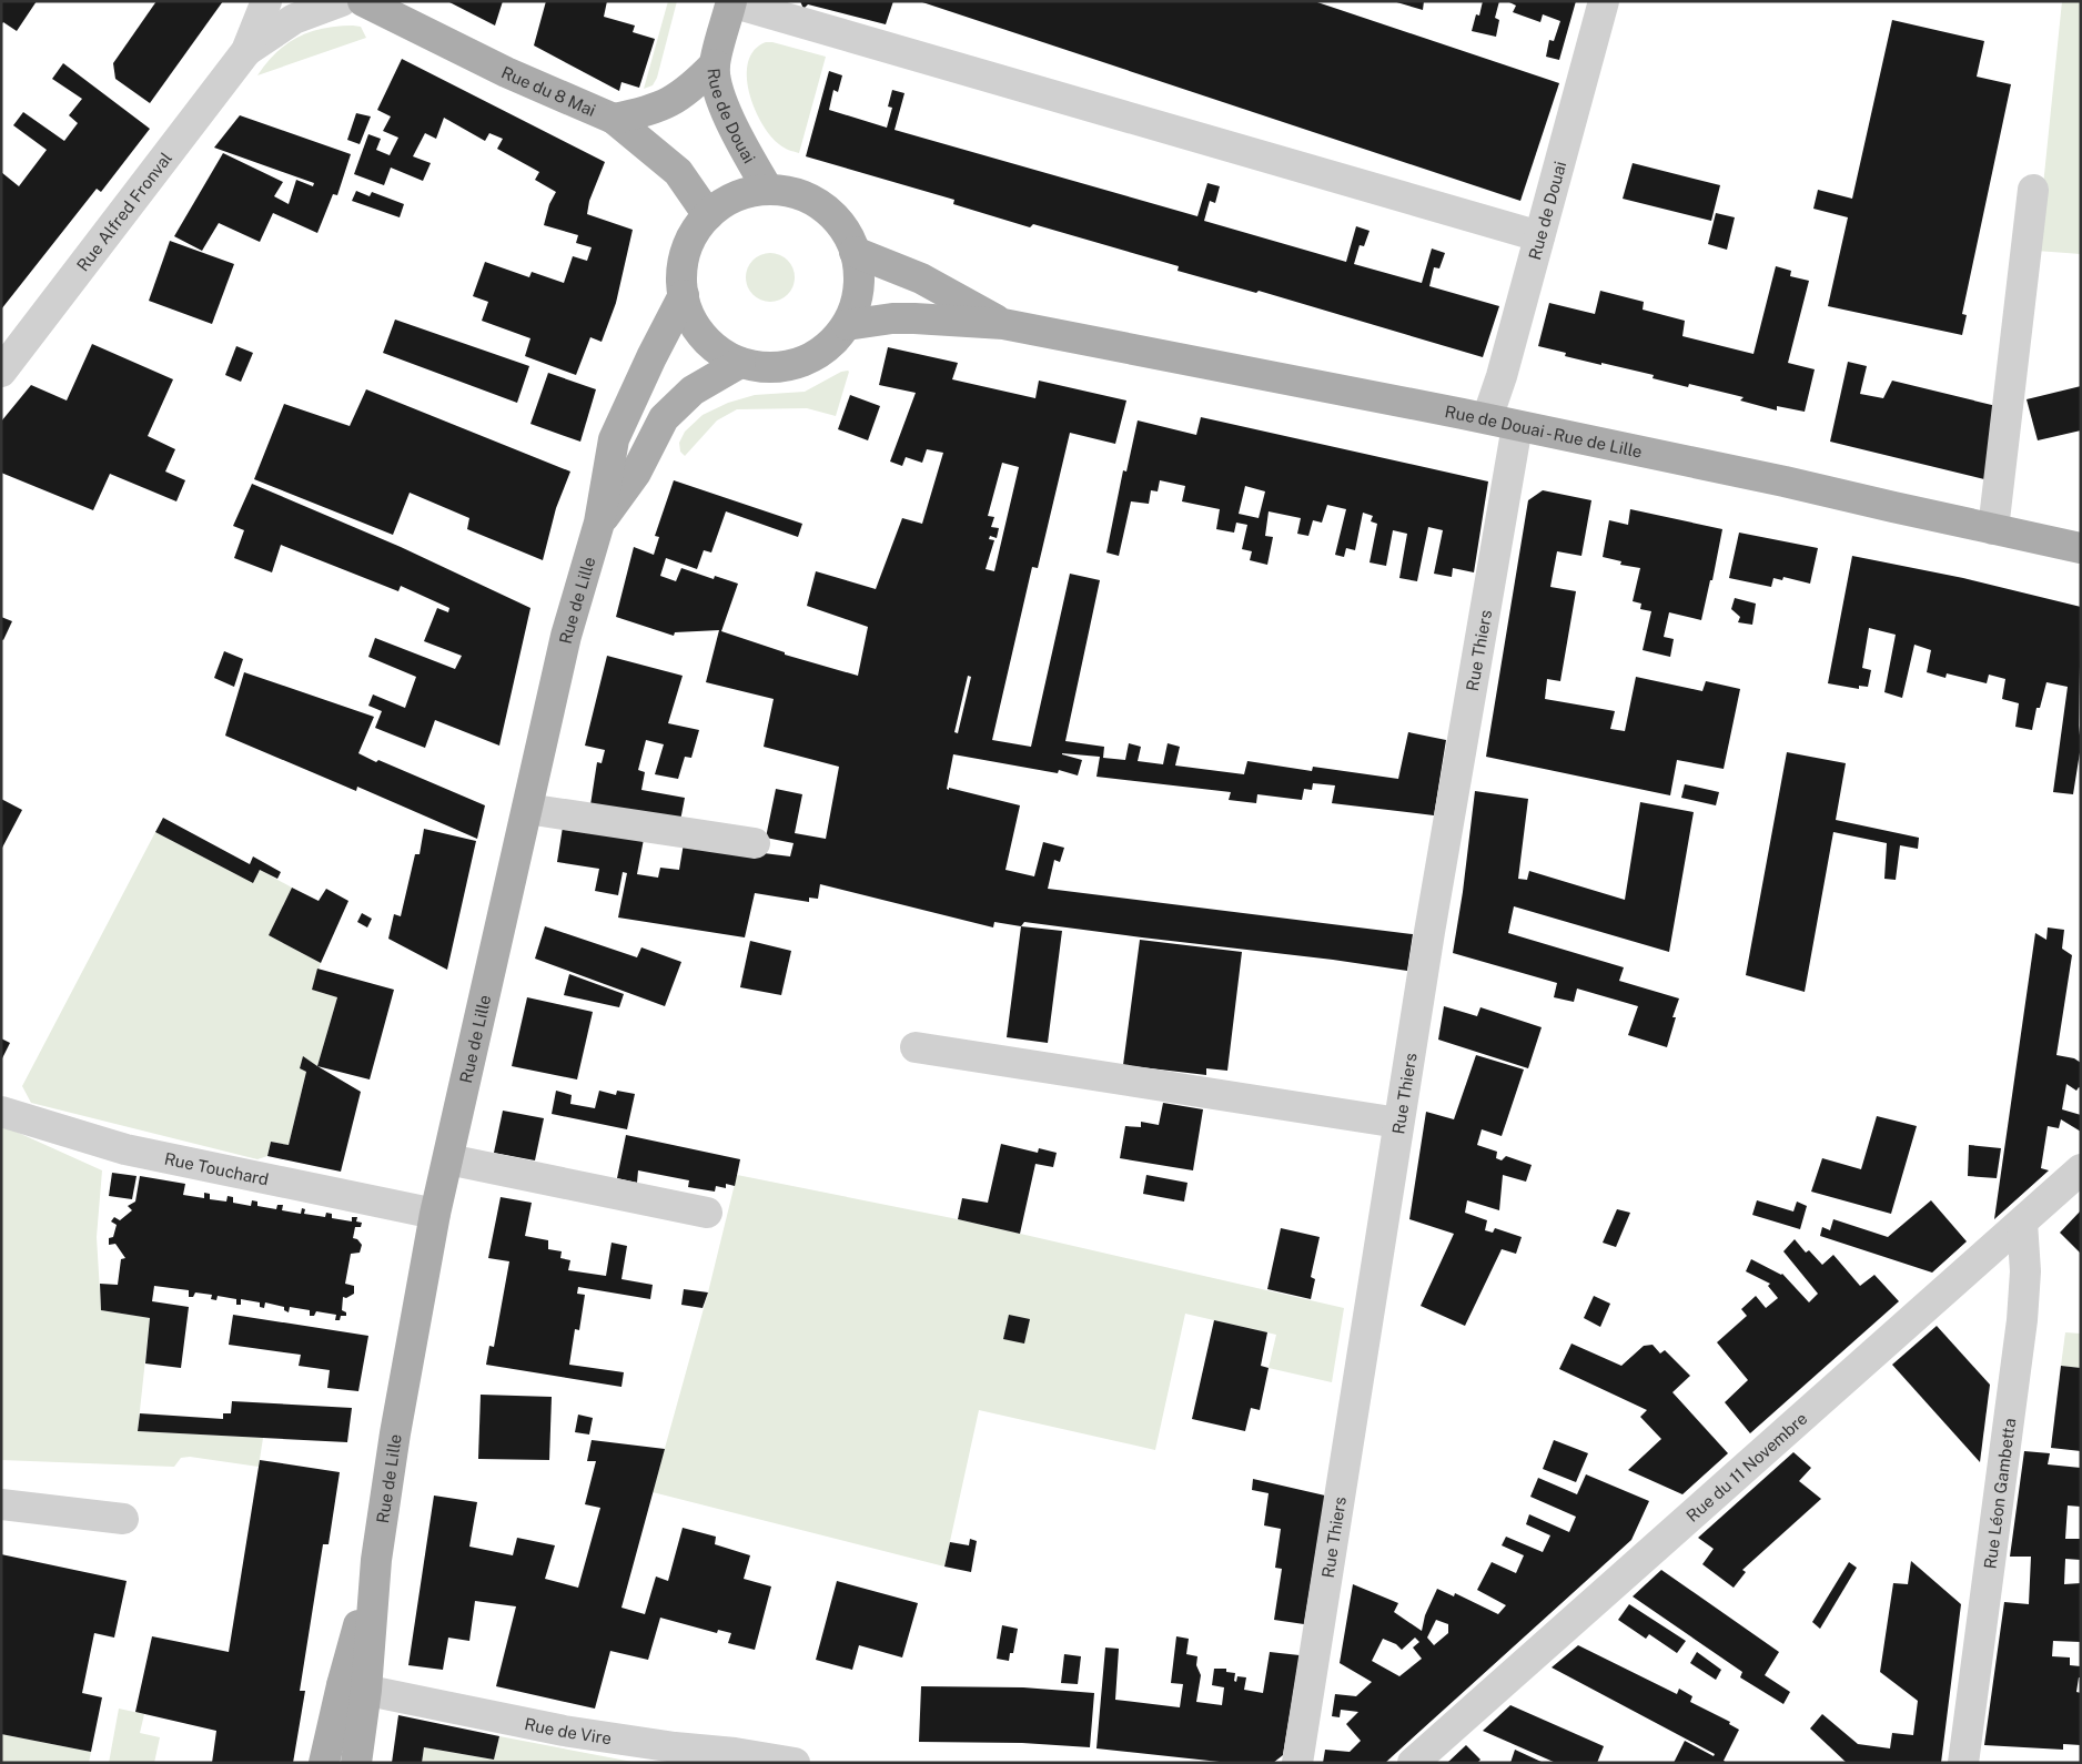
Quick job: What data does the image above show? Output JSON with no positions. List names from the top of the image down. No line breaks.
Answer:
{"streets":{"main road":["Rue du 8 Mai","Rue de Douai","Rue de Douai - Rue de Lille","Rue de Lille"],"street":["Rue Alfred Fronval","Rue Thiers","Rue Touchard","Rue du 11 Novembre","Rue Léon Gambetta","Rue de Vire"]},"crossings":[["Rue du 8 Mai","Rue de Douai"],["Rue du 8 Mai","Rue de Douai - Rue de Lille"],["Rue du 8 Mai","Rue de Lille"],["Rue de Douai","Rue de Douai - Rue de Lille"],["Rue de Douai","Rue de Lille"],["Rue de Douai - Rue de Lille","Rue de Lille"],["Rue de Douai - Rue de Lille","Rue Thiers"],["Rue de Lille","Rue Touchard"],["Rue de Lille","Rue de Vire"],["Rue du 11 Novembre","Rue Léon Gambetta"]]}
